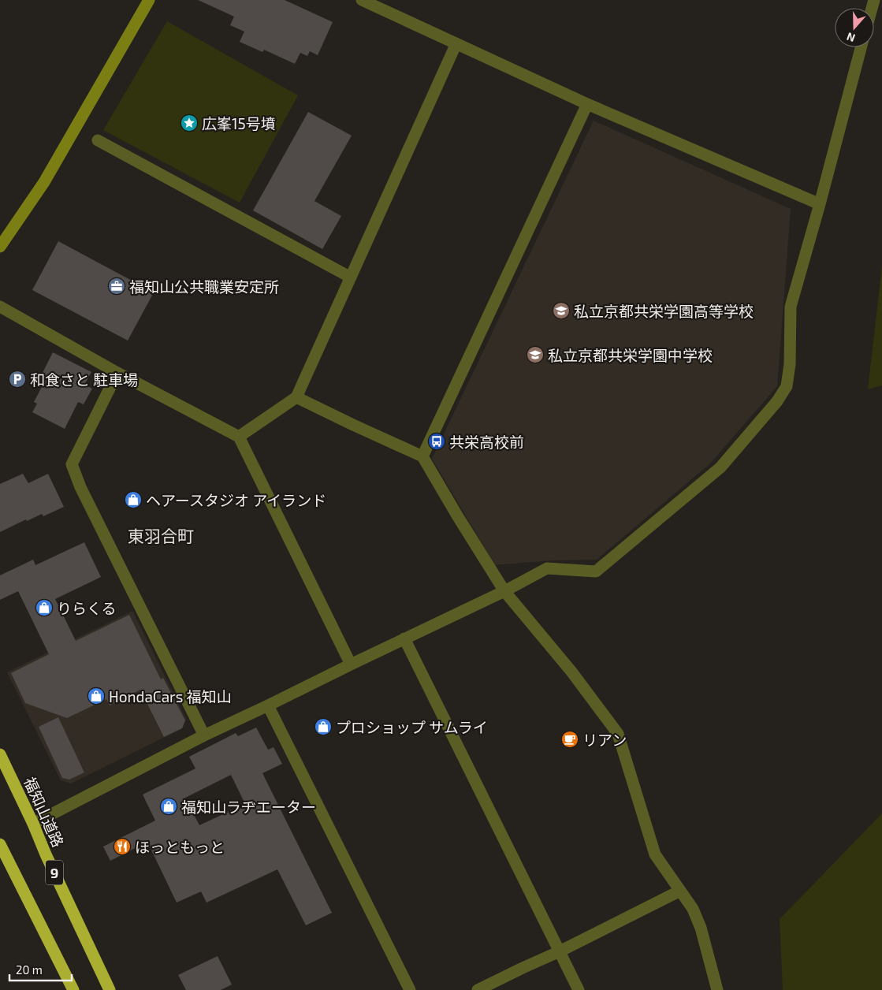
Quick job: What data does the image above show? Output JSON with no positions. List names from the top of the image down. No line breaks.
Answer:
{"streets":{"highway":["福知山道路","9"]},"districts":["東羽合町"],"places":{"place":["広峯15号墳"],"office":["福知山公共職業安定所"],"school or university":["私立京都共栄学園高等学校","私立京都共栄学園中学校"],"parking":["和食さと 駐車場"],"bus stop":["共栄高校前"],"shop":["ヘアースタジオ アイランド","りらくる","HondaCars 福知山","プロショップ サムライ","福知山ラヂエーター"],"cafe":["リアン"],"restaurant":["ほっともっと"]},"scale_bar":"20 m","north":"bottom"}
